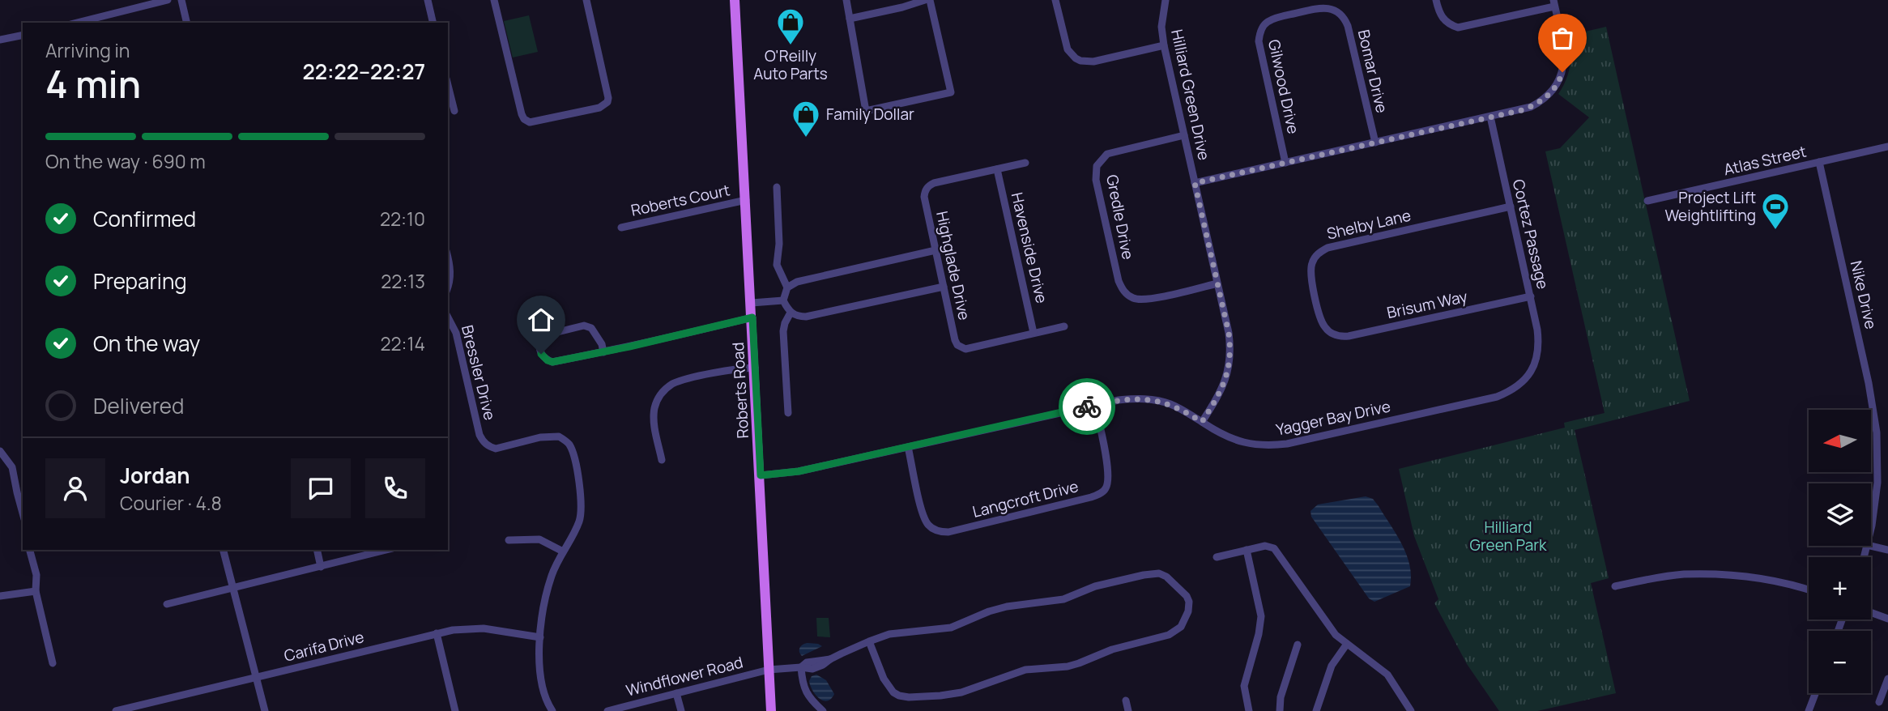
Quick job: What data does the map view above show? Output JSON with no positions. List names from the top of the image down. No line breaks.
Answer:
{"streets":{"main road":["Roberts Road"],"street":["Bomar Drive","Gilwood Drive","Hilliard Green Drive","Atlas Street","Roberts Court","Gredle Drive","Shelby Lane","Cortez Passage","Havenside Drive","Highglade Drive","Nike Drive","Brisum Way","Bressler Drive","Yagger Bay Drive","Langcroft Drive","Carifa Drive","Windflower Road"]},"crossings":[["Bomar Drive","Gilwood Drive"],["Hilliard Green Drive","Gredle Drive"],["Hilliard Green Drive","Yagger Bay Drive"],["Atlas Street","Nike Drive"],["Roberts Court","Roberts Road"],["Shelby Lane","Cortez Passage"],["Shelby Lane","Brisum Way"],["Cortez Passage","Brisum Way"],["Cortez Passage","Yagger Bay Drive"],["Havenside Drive","Highglade Drive"],["Bressler Drive","Carifa Drive"],["Roberts Road","Yagger Bay Drive"],["Roberts Road","Windflower Road"],["Yagger Bay Drive","Langcroft Drive"]],"parks":["Hilliard Green Park"],"places":{"shop":["O'Reilly Auto Parts","Family Dollar"],"sports":["Project Lift Weightlifting"]},"north":"left","page":{"heading":["4 min","Arriving in","22:22–22:27"],"panel":["Jordan","Courier · 4.8"],"bar":"On the way · 690 m","list":[["Confirmed","22:10"],["Preparing","22:13"],["On the way","22:14"],"Delivered"],"map_buttons":["+","−"]}}
